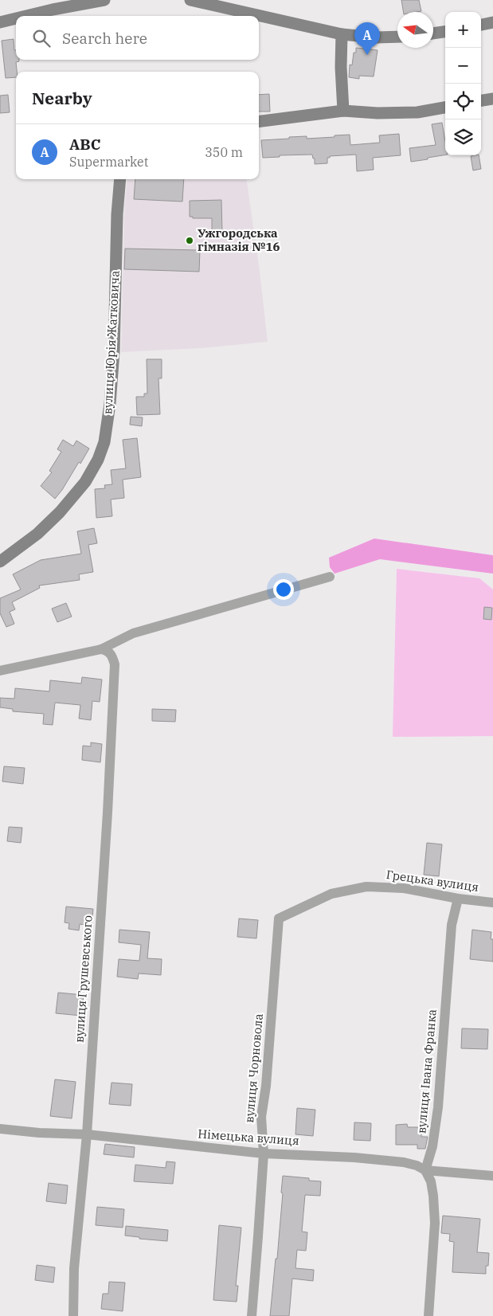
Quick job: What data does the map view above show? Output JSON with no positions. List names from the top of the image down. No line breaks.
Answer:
{"streets":{"street":["вулиця Юрія Жатковича","Грецька вулиця","вулиця Грушевського","вулиця Чорновола","вулиця Івана Франка","Німецька вулиця"]},"crossings":[["Грецька вулиця","вулиця Чорновола"],["Грецька вулиця","вулиця Івана Франка"],["вулиця Грушевського","Німецька вулиця"],["вулиця Чорновола","Німецька вулиця"],["вулиця Івана Франка","Німецька вулиця"]],"places":["Ужгородська гімназія №16"],"north":"left","page":{"map_buttons":["+","−"],"search":"Search here","pins":"A","heading":"Nearby","list":[{"mark":"A","name":"ABC","note":"Supermarket","value":"350 m"}]}}
